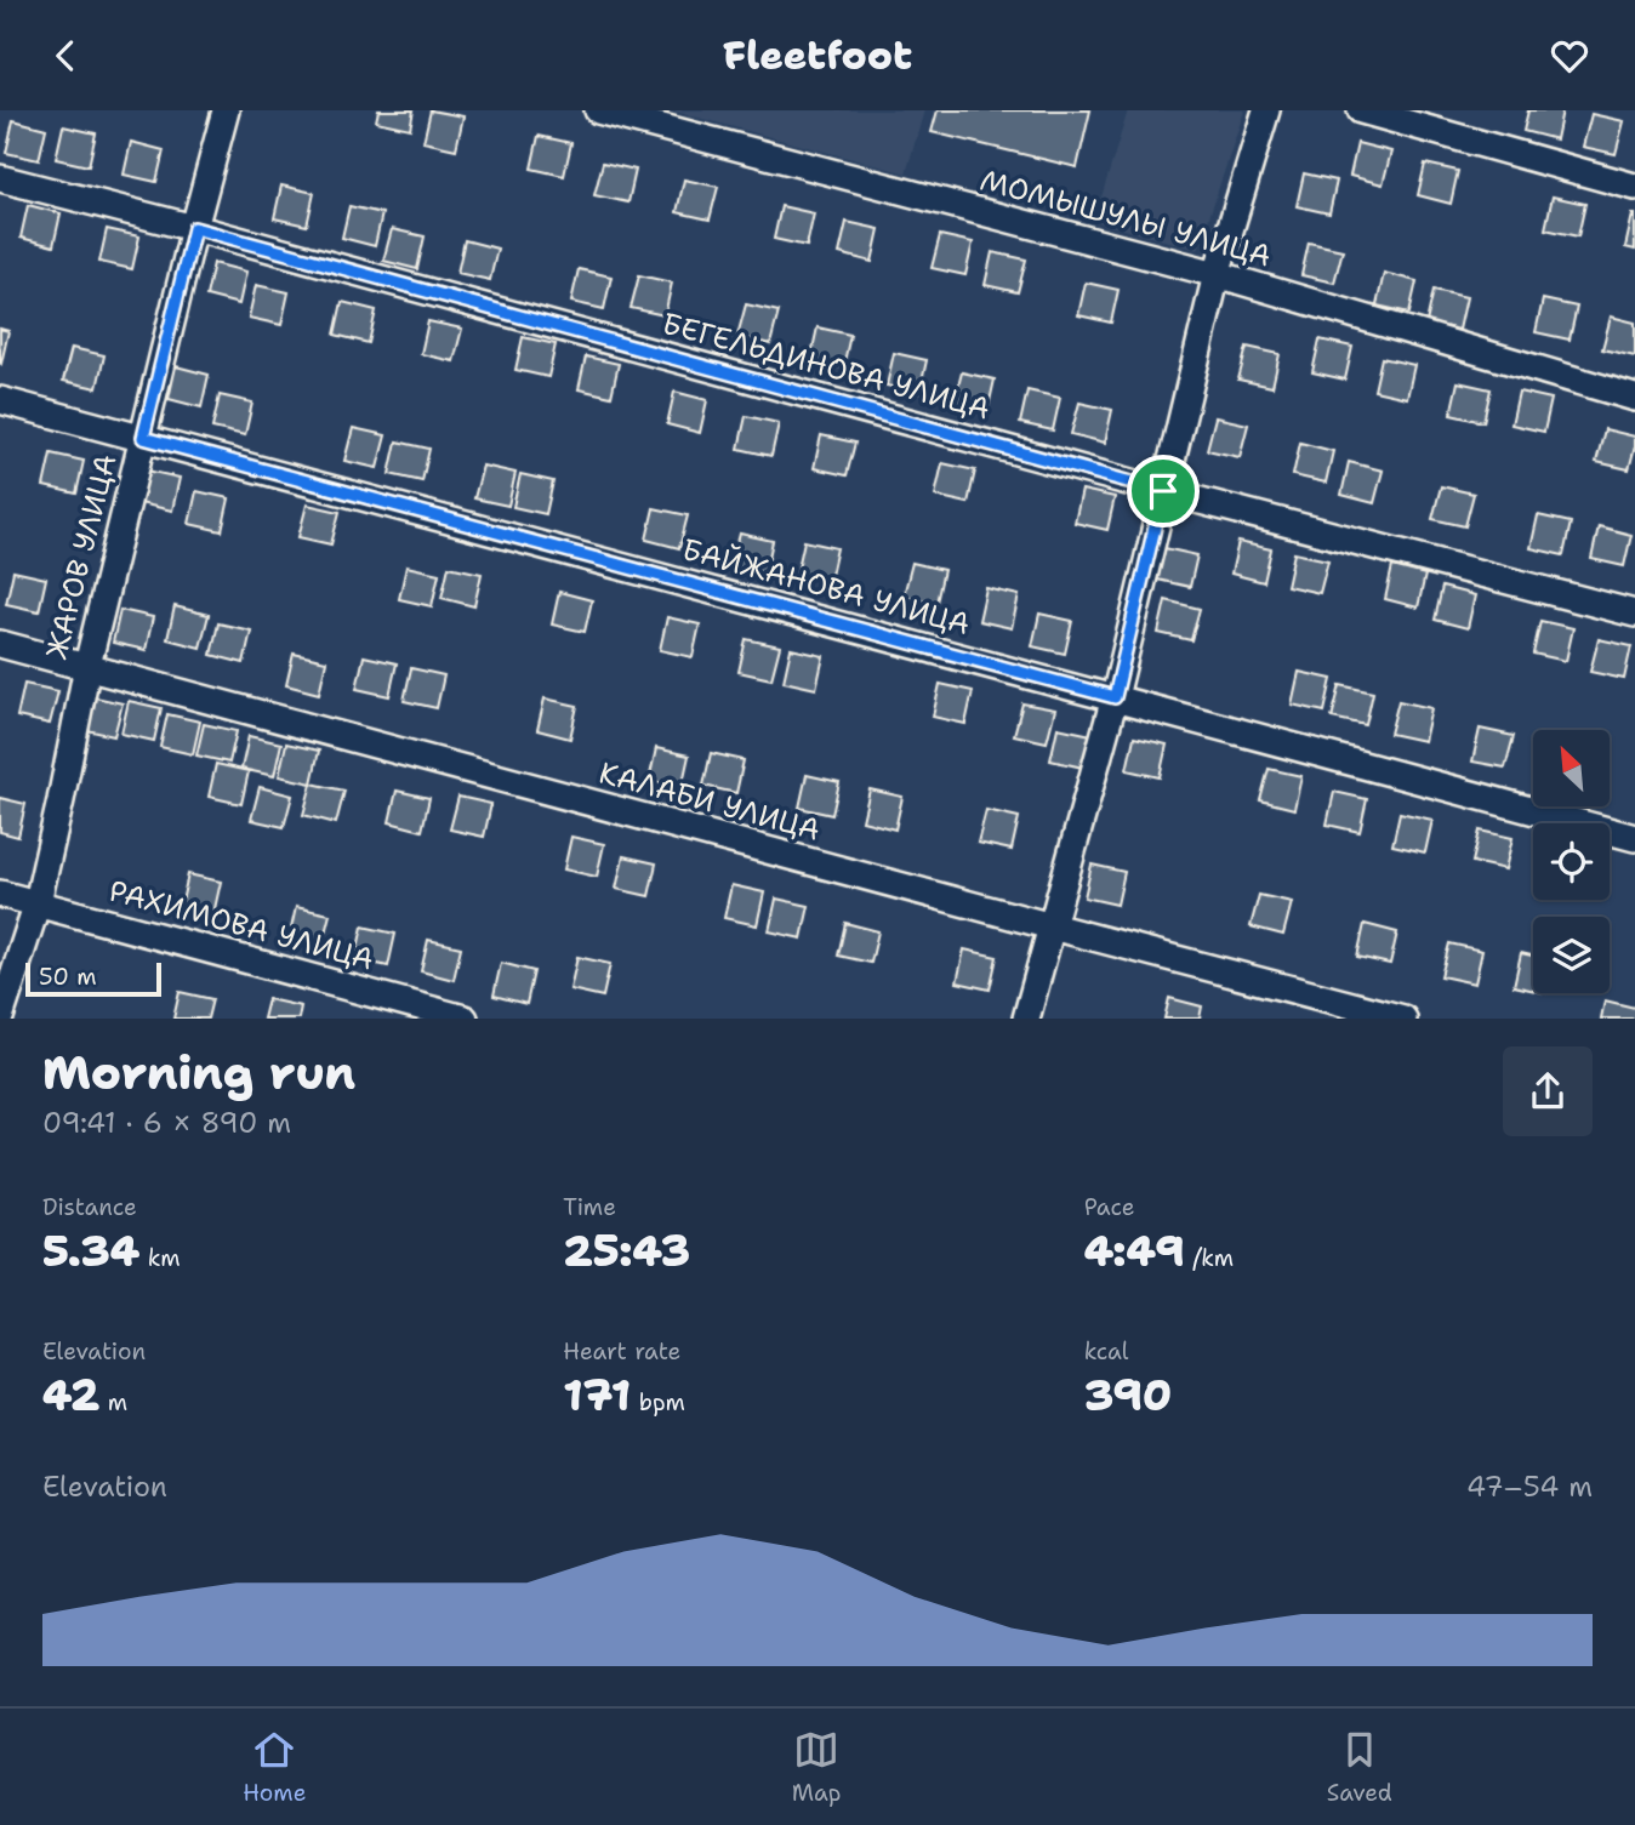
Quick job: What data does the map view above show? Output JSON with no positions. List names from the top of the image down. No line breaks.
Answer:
{"streets":{"street":["МОМЫШУЛЫ УЛИЦА","БЕГЕЛЬДИНОВА УЛИЦА","ЖАРОВ УЛИЦА","БАЙЖАНОВА УЛИЦА","КАЛАБИ УЛИЦА","РАХИМОВА УЛИЦА"]},"crossings":[["БЕГЕЛЬДИНОВА УЛИЦА","ЖАРОВ УЛИЦА"],["ЖАРОВ УЛИЦА","БАЙЖАНОВА УЛИЦА"],["ЖАРОВ УЛИЦА","КАЛАБИ УЛИЦА"],["ЖАРОВ УЛИЦА","РАХИМОВА УЛИЦА"]],"scale_bar":"50 m","north":"top left","page":{"header":"Fleetfoot","scale":"50 m","heading":["Morning run","09:41 · 6 × 890 m"],"stats":[["Distance","5.34 km"],["Time","25:43"],["Pace","4:49 /km"],["Elevation","42 m"],["Heart rate","171 bpm"],["kcal","390"]],"chart":["Elevation","47–54 m"],"tabs":["Home","Map","Saved"]}}
